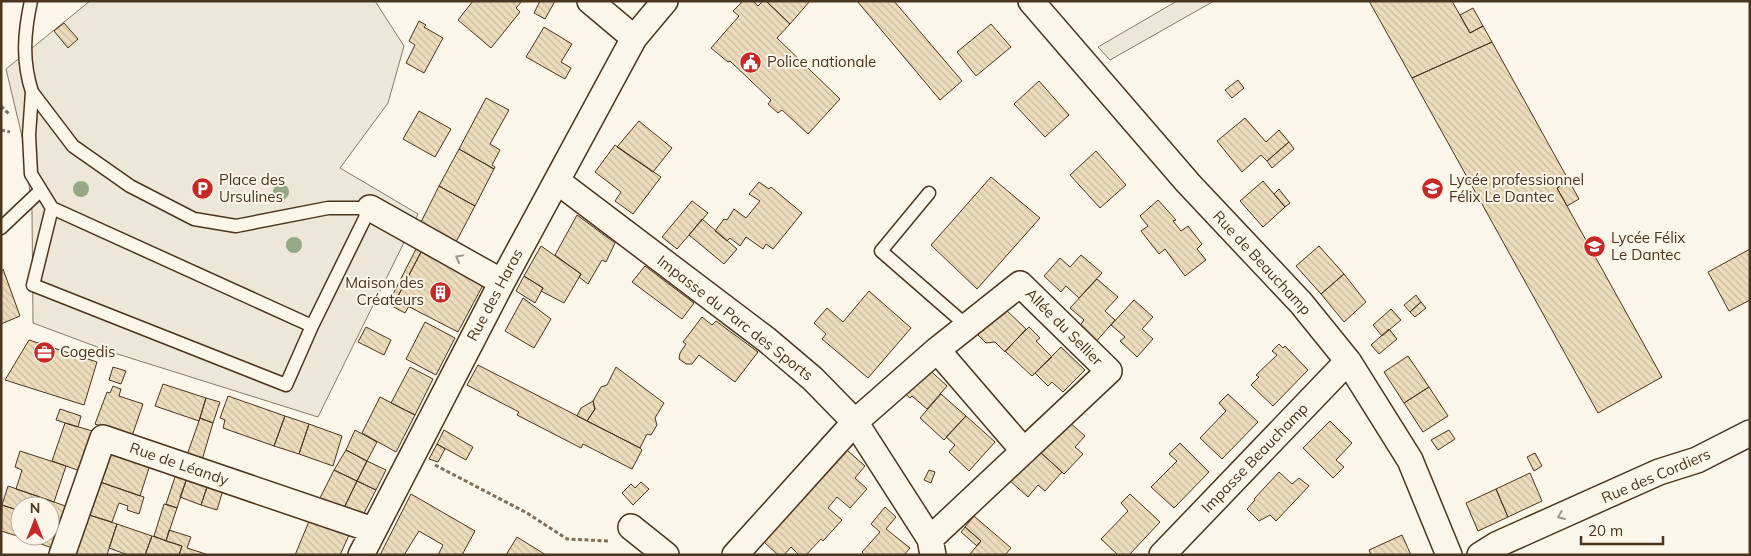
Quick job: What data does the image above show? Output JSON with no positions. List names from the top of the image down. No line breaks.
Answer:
{"streets":{"street":["Rue de Beauchamp","Rue des Haras","Impasse du Parc des Sports","Allée du Sellier","Impasse Beauchamp","Rue de Léandy","Rue des Cordiers"]},"crossings":[["Rue de Beauchamp","Impasse Beauchamp"],["Rue des Haras","Impasse du Parc des Sports"],["Rue des Haras","Rue de Léandy"],["Impasse du Parc des Sports","Allée du Sellier"]],"one_way":["Rue des Cordiers"],"places":{"public building":["Police nationale"],"parking":["Place des Ursulines"],"school or university":["Lycée professionnel Félix Le Dantec","Lycée Félix Le Dantec"],"building":["Maison des Créateurs"],"office":["Cogedis"]},"scale_bar":"20 m","north":"top"}
